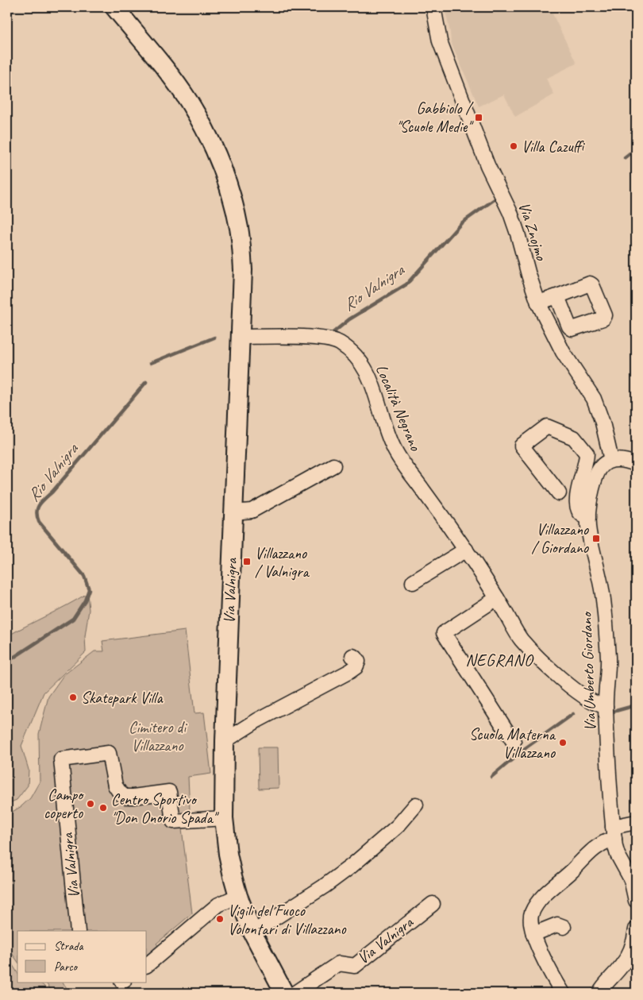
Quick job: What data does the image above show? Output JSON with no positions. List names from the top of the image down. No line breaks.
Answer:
{"streets":{"main road":["Via Valnigra"],"street":["Via Znojmo","Località Negrano","Via Umberto Giordano"]},"crossings":[["Via Znojmo","Via Umberto Giordano"],["Località Negrano","Via Valnigra"],["Località Negrano","Via Umberto Giordano"]],"districts":["NEGRANO"],"water":["Rio Valnigra"],"parks":["Cimitero di Villazzano"],"places":{"transit":["Gabbiolo / \"Scuole Medie\"","Villazzano / Giordano","Villazzano / Valnigra"],"other":["Villa Cazuffi","Skatepark Villa","Scuola Materna Villazzano","Campo coperto","Centro Sportivo \"Don Onorio Spada\"","Vigili del Fuoco Volontari di Villazzano"]},"legend":["Strada","Parco"]}
